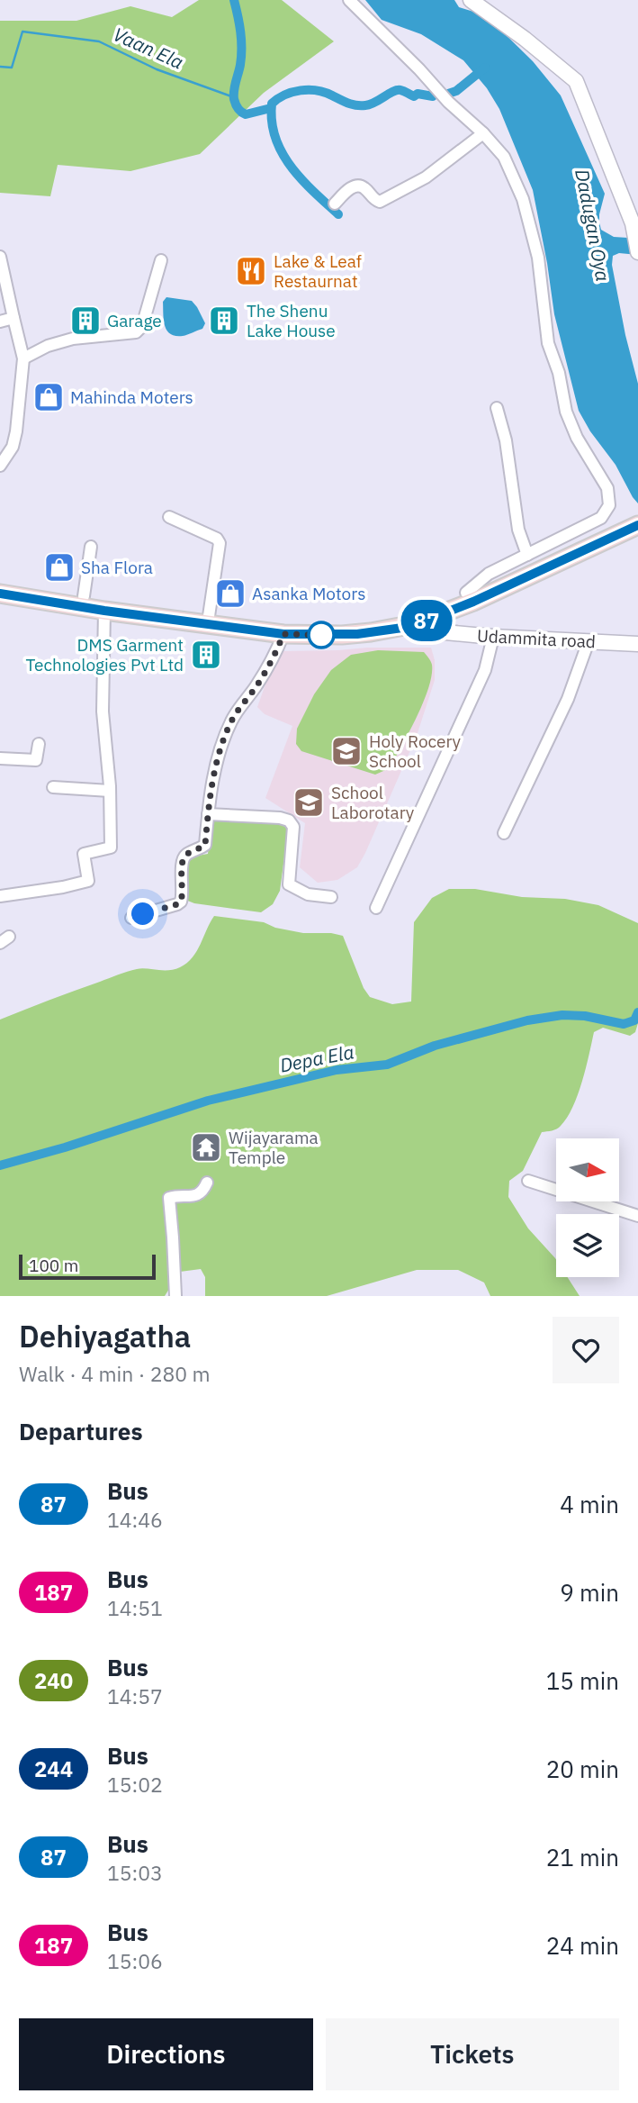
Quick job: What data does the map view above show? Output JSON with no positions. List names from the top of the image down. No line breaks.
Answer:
{"streets":{"street":["Udammita road"]},"water":["Vaan Ela","Dadugan Oya","Depa Ela"],"places":{"restaurant":["Lake & Leaf Restaurnat"],"building":["Garage","The Shenu Lake House","DMS Garment Technologies Pvt Ltd"],"shop":["Mahinda Moters","Sha Flora","Asanka Motors"],"school or university":["Holy Rocery School","School Laborotary"],"temple":["Wijayarama Temple"]},"lines":["bus line 87"],"scale_bar":"100 m","north":"right","page":{"on_map":"87","scale":"100 m","heading":[["Dehiyagatha","Walk · 4 min · 280 m"],"Departures"],"list":[{"mark":"87","name":"Bus","note":"14:46","value":"4 min"},{"mark":"187","name":"Bus","note":"14:51","value":"9 min"},{"mark":"240","name":"Bus","note":"14:57","value":"15 min"},{"mark":"244","name":"Bus","note":"15:02","value":"20 min"},{"mark":"87","name":"Bus","note":"15:03","value":"21 min"},{"mark":"187","name":"Bus","note":"15:06","value":"24 min"}],"buttons":["Directions","Tickets"]}}
